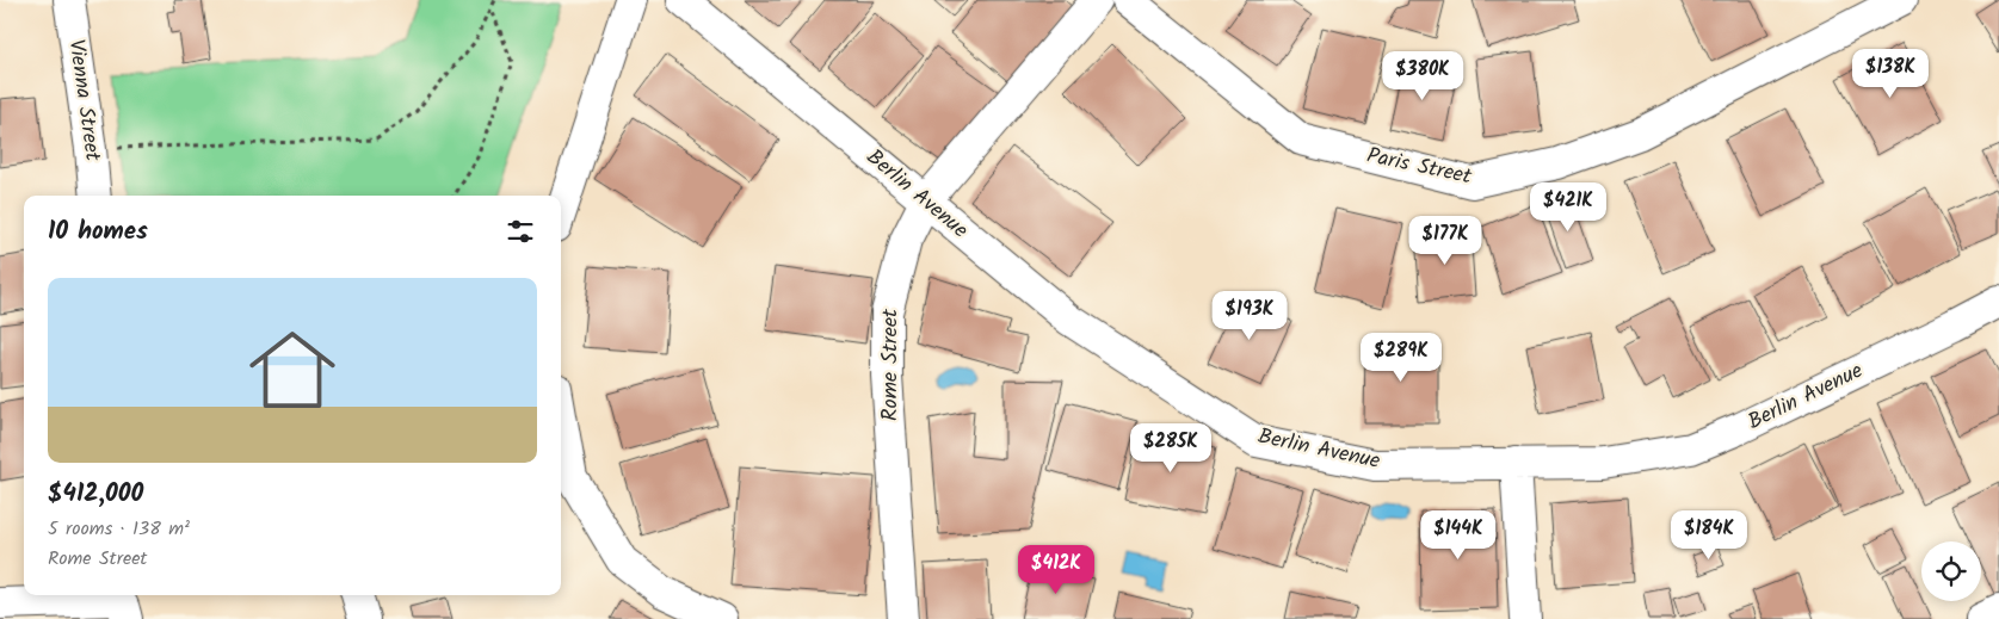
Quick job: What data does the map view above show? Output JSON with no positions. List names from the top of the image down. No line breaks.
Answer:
{"streets":{"street":["Vienna Street","Paris Street","Berlin Avenue","Rome Street"]},"crossings":[["Berlin Avenue","Rome Street"]],"page":{"price":["$138K","$380K","$421K","$177K","$193K","$289K","$285K","$144K","$184K","$412K"],"heading":"10 homes","list":[{"name":"$412,000","note":"5 rooms · 138 m² · Rome Street"}]}}
